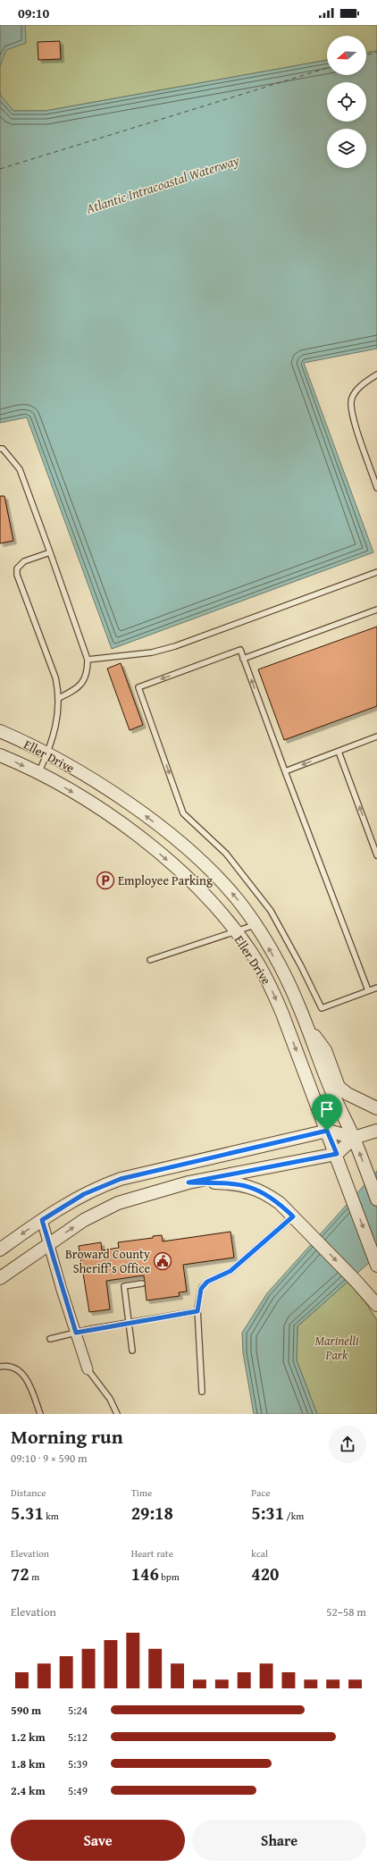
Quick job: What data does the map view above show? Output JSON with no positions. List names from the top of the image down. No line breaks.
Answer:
{"streets":{"street":["Eller Drive"]},"water":["Atlantic Intracoastal Waterway"],"parks":["Marinelli Park"],"places":{"parking":["Employee Parking"],"public building":["Broward County Sheriff's Office"]},"north":"left","page":{"status":"09:10","heading":["Morning run","09:10 · 9 × 590 m"],"stats":[["Distance","5.31 km"],["Time","29:18"],["Pace","5:31 /km"],["Elevation","72 m"],["Heart rate","146 bpm"],["kcal","420"]],"chart":["Elevation","52–58 m"],"list":[{"name":"590 m","note":"5:24"},{"name":"1.2 km","note":"5:12"},{"name":"1.8 km","note":"5:39"},{"name":"2.4 km","note":"5:49"}],"buttons":["Save","Share"]}}
